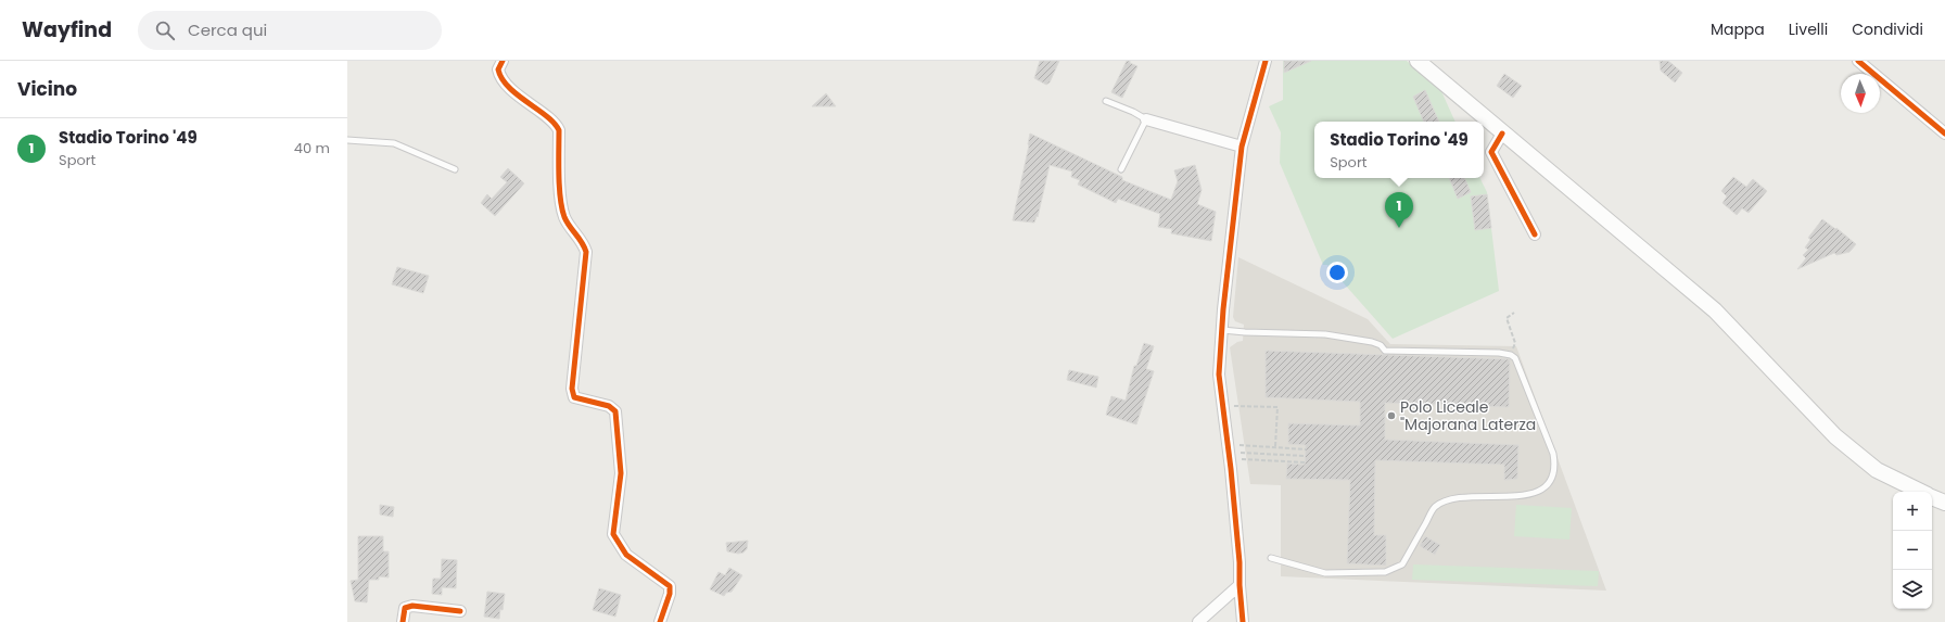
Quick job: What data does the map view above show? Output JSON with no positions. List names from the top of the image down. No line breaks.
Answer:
{"places":["Polo Liceale \"Majorana Laterza"],"north":"bottom","page":{"header":"Wayfind","search":"Cerca qui","nav":["Mappa","Livelli","Condividi"],"heading":"Vicino","list":[{"mark":"1","name":"Stadio Torino '49","note":"Sport","value":"40 m"}],"popup":["Stadio Torino '49","Sport"],"pins":"1","map_buttons":["+","−"]}}
